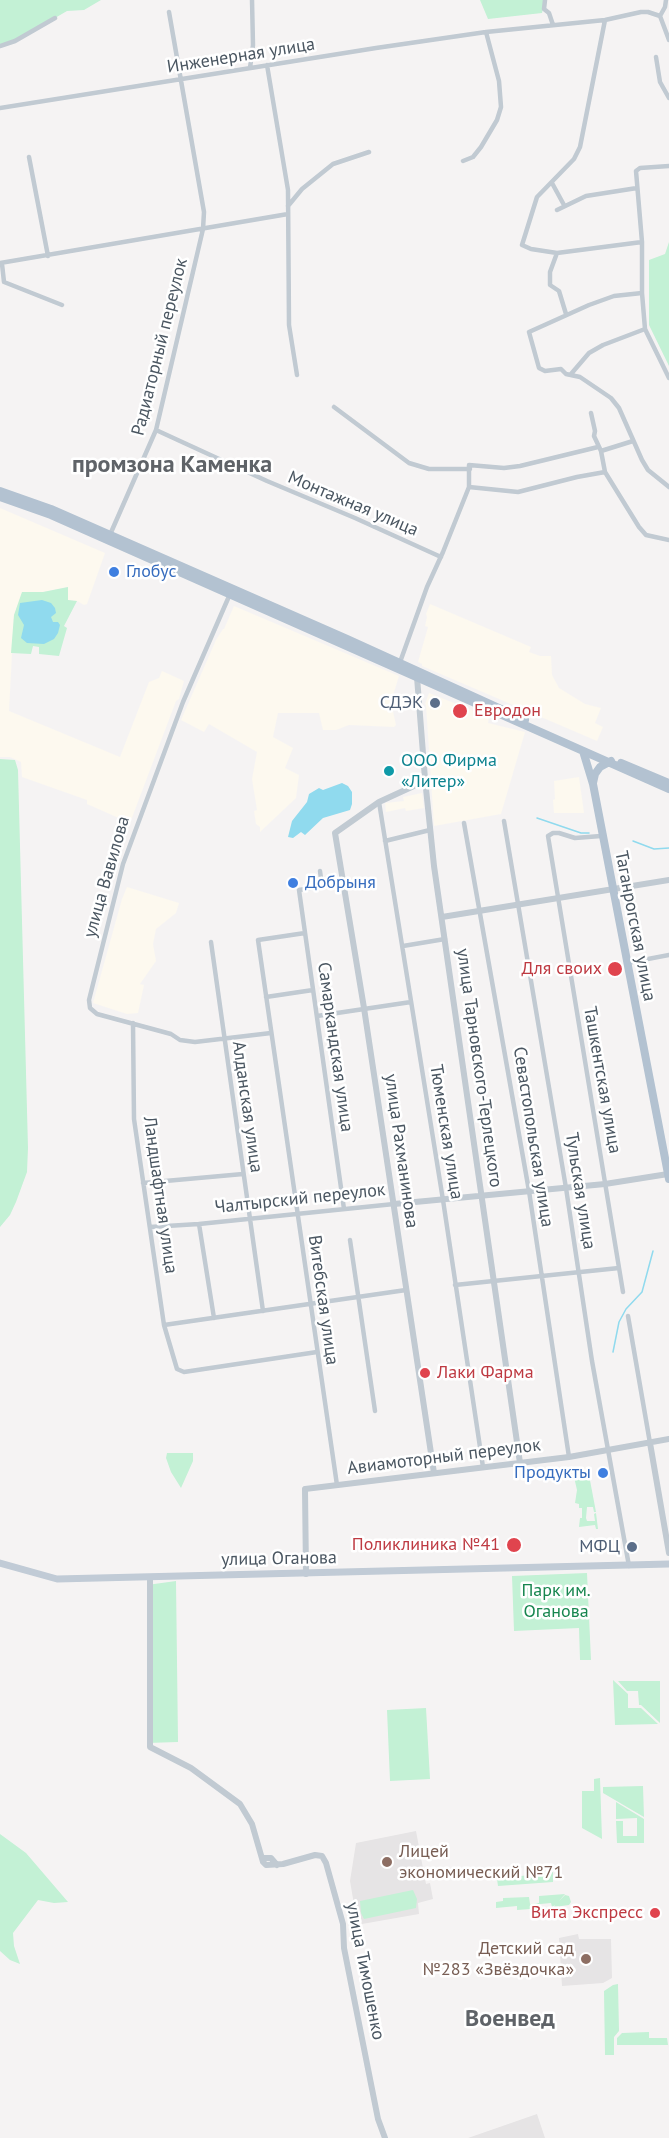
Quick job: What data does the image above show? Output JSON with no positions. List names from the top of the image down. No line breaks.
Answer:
{"streets":{"main road":["Таганрогская улица","улица Оганова"],"street":["Инженерная улица","Радиаторный переулок","Монтажная улица","улица Вавилова","Самаркандская улица","улица Тарновского-Терлецкого","Ташкентская улица","Алданская улица","Тюменская улица","Севастопольская улица","улица Рахманинова","Тульская улица","Ландшафтная улица","Чалтырский переулок","Витебская улица","Авиамоторный переулок","улица Тимошенко"]},"crossings":[["Инженерная улица","Радиаторный переулок"],["Радиаторный переулок","Монтажная улица"],["улица Вавилова","Алданская улица"],["улица Вавилова","Ландшафтная улица"],["улица Вавилова","Витебская улица"],["Таганрогская улица","Ташкентская улица"],["Таганрогская улица","Чалтырский переулок"],["Самаркандская улица","Чалтырский переулок"],["Самаркандская улица","Витебская улица"],["улица Тарновского-Терлецкого","Чалтырский переулок"],["улица Тарновского-Терлецкого","Авиамоторный переулок"],["Ташкентская улица","Чалтырский переулок"],["Алданская улица","Чалтырский переулок"],["Тюменская улица","улица Рахманинова"],["Тюменская улица","Чалтырский переулок"],["Тюменская улица","Авиамоторный переулок"],["Севастопольская улица","Чалтырский переулок"],["Севастопольская улица","Авиамоторный переулок"],["улица Рахманинова","Чалтырский переулок"],["улица Рахманинова","Авиамоторный переулок"],["Тульская улица","Чалтырский переулок"],["Тульская улица","Авиамоторный переулок"],["Тульская улица","улица Оганова"],["Ландшафтная улица","Чалтырский переулок"],["Ландшафтная улица","Витебская улица"],["Чалтырский переулок","Витебская улица"],["Витебская улица","Авиамоторный переулок"],["Авиамоторный переулок","улица Оганова"],["улица Оганова","улица Тимошенко"]],"districts":["промзона Каменка","Военвед"],"parks":["Парк им. Оганова"],"places":["Глобус","СДЭК","Евродон","ООО Фирма «Литер»","Добрыня","Для своих","Лаки Фарма","Продукты","Поликлиника №41","МФЦ","Лицей экономический №71","Вита Экспресс","Детский сад №283 «Звёздочка»"]}
